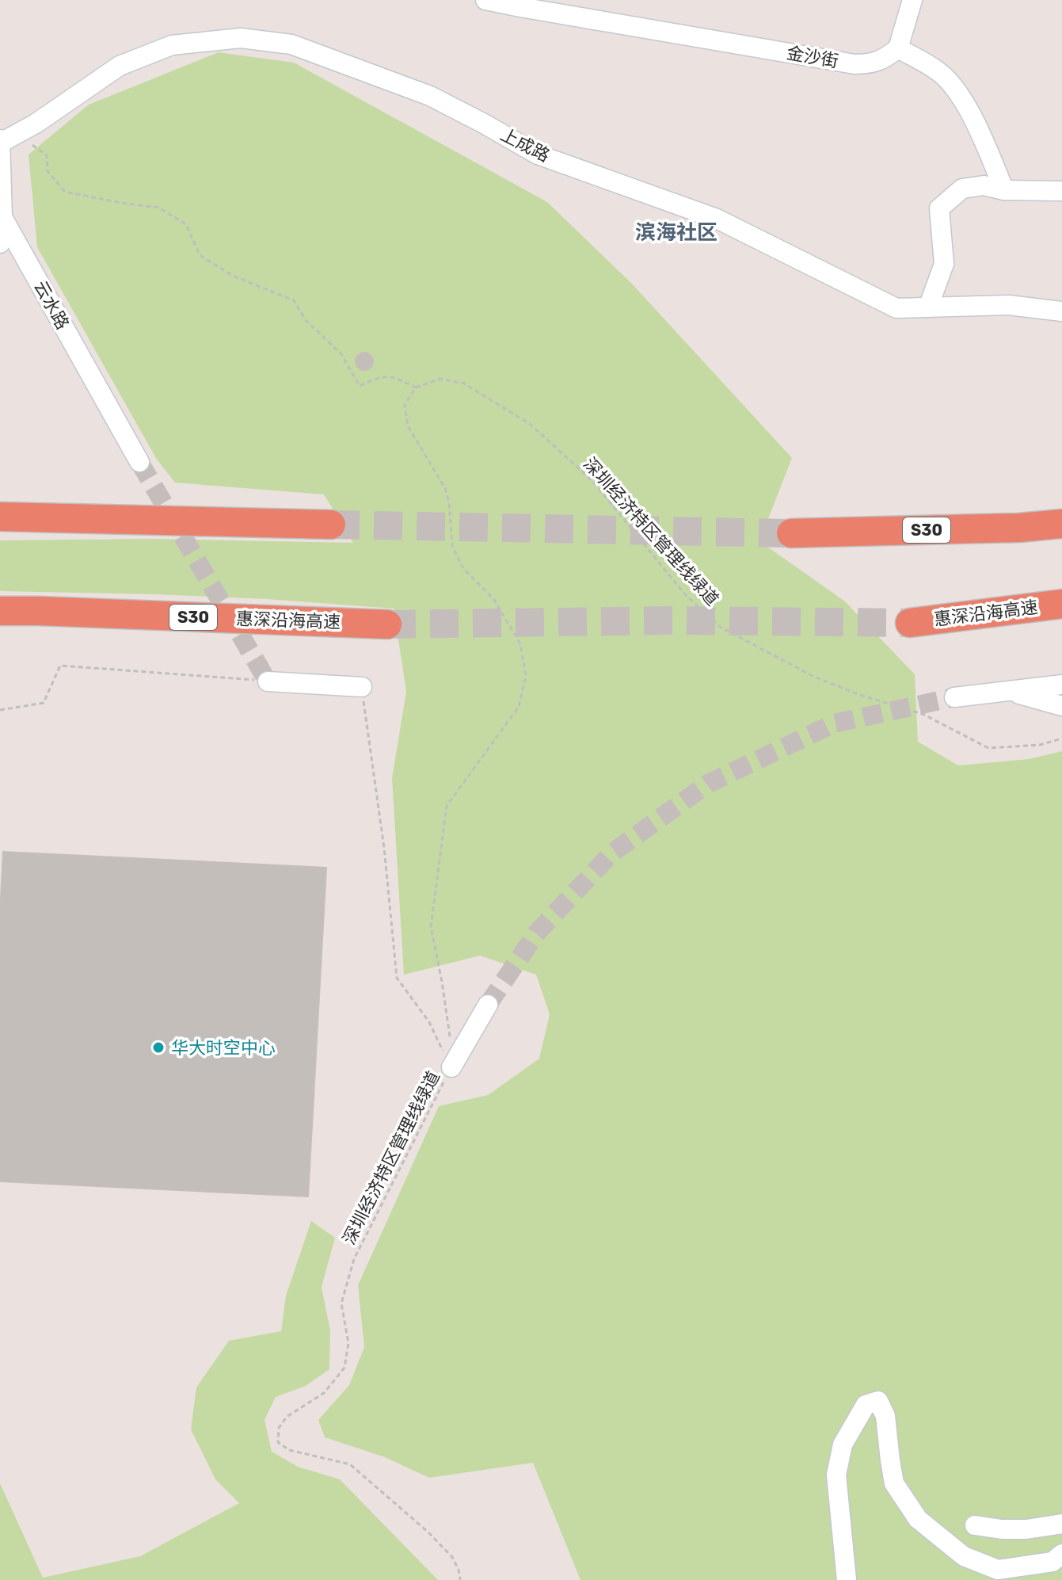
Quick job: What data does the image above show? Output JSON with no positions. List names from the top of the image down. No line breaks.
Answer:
{"streets":{"highway":["S30","惠深沿海高速"],"street":["金沙街","上成路","云水路"],"path":["深圳经济特区管理线绿道"]},"crossings":[["上成路","云水路"]],"districts":["滨海社区"],"places":["华大时空中心"]}
